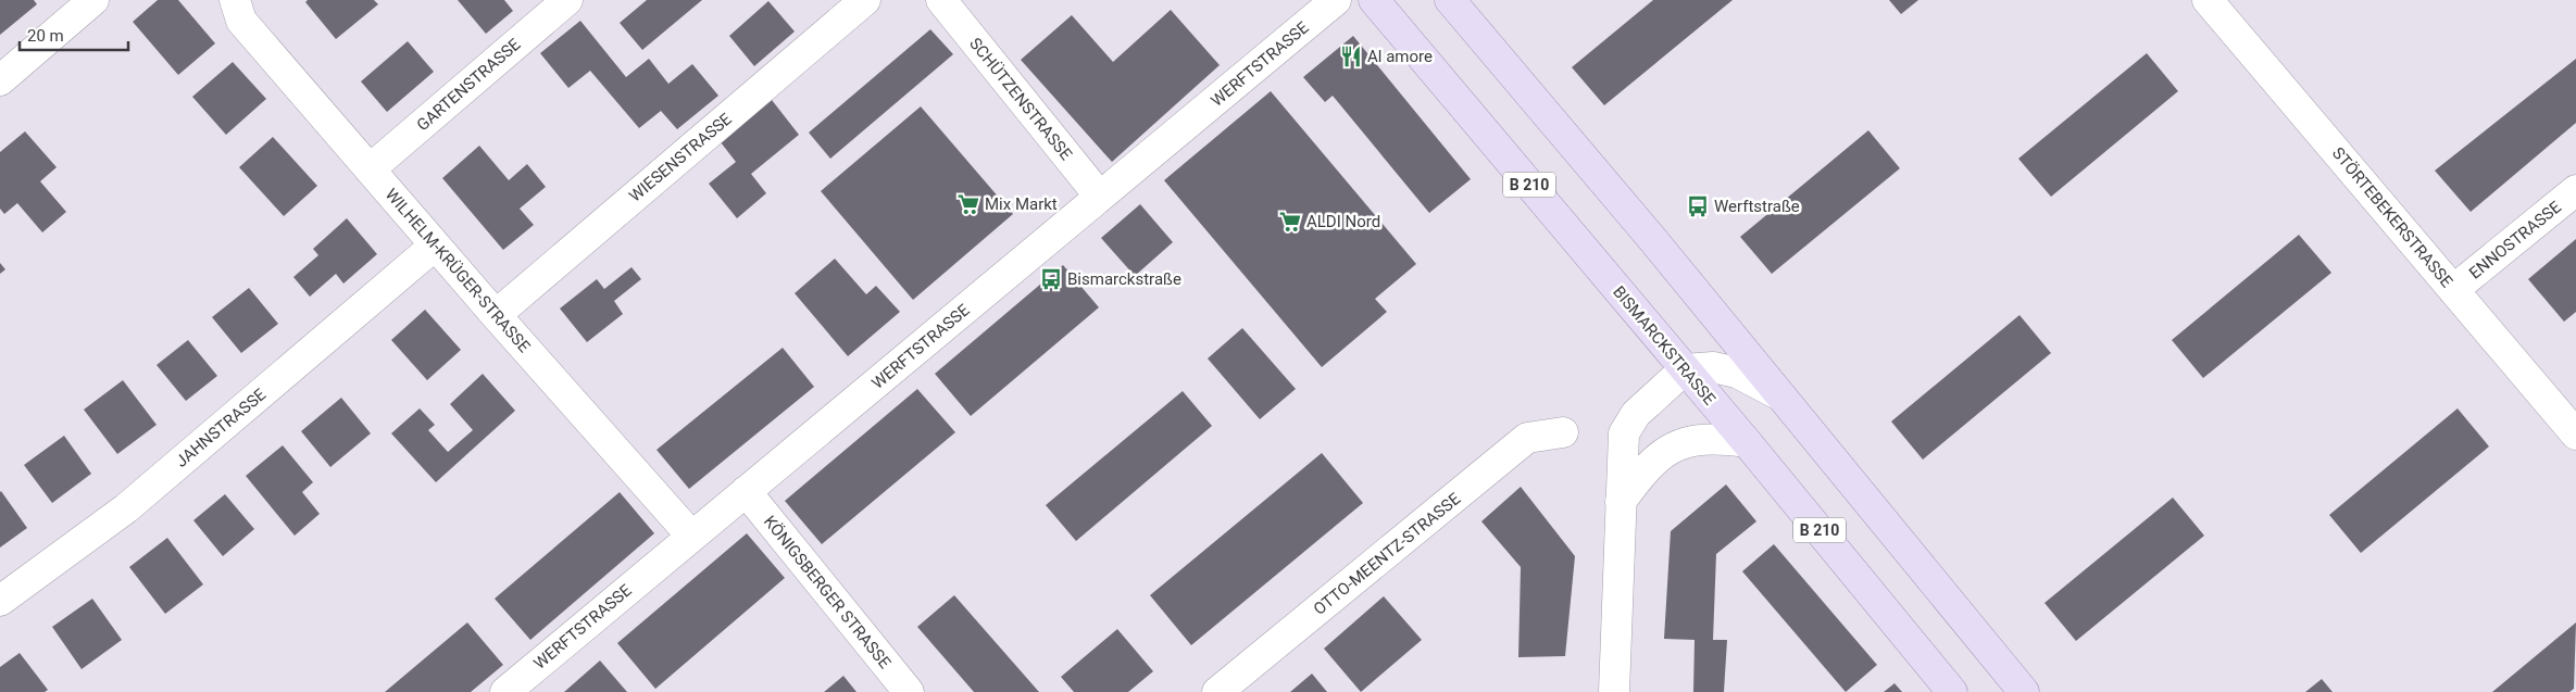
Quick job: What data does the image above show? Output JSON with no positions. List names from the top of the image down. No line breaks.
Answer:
{"streets":{"main road":["B 210","BISMARCKSTRASSE"],"street":["WERFTSTRASSE","GARTENSTRASSE","SCHÜTZENSTRASSE","WIESENSTRASSE","STÖRTEBEKERSTRASSE","ENNOSTRASSE","WILHELM-KRÜGER-STRASSE","JAHNSTRASSE","OTTO-MEENTZ-STRASSE","KÖNIGSBERGER STRASSE"]},"crossings":[["WERFTSTRASSE","SCHÜTZENSTRASSE"],["WERFTSTRASSE","WILHELM-KRÜGER-STRASSE"],["WERFTSTRASSE","KÖNIGSBERGER STRASSE"],["GARTENSTRASSE","WILHELM-KRÜGER-STRASSE"],["WIESENSTRASSE","WILHELM-KRÜGER-STRASSE"],["STÖRTEBEKERSTRASSE","ENNOSTRASSE"],["WILHELM-KRÜGER-STRASSE","JAHNSTRASSE"]],"places":{"restaurant":["Al amore"],"supermarket":["Mix Markt","ALDI Nord"],"bus stop":["Werftstraße","Bismarckstraße"]},"scale_bar":"20 m"}
